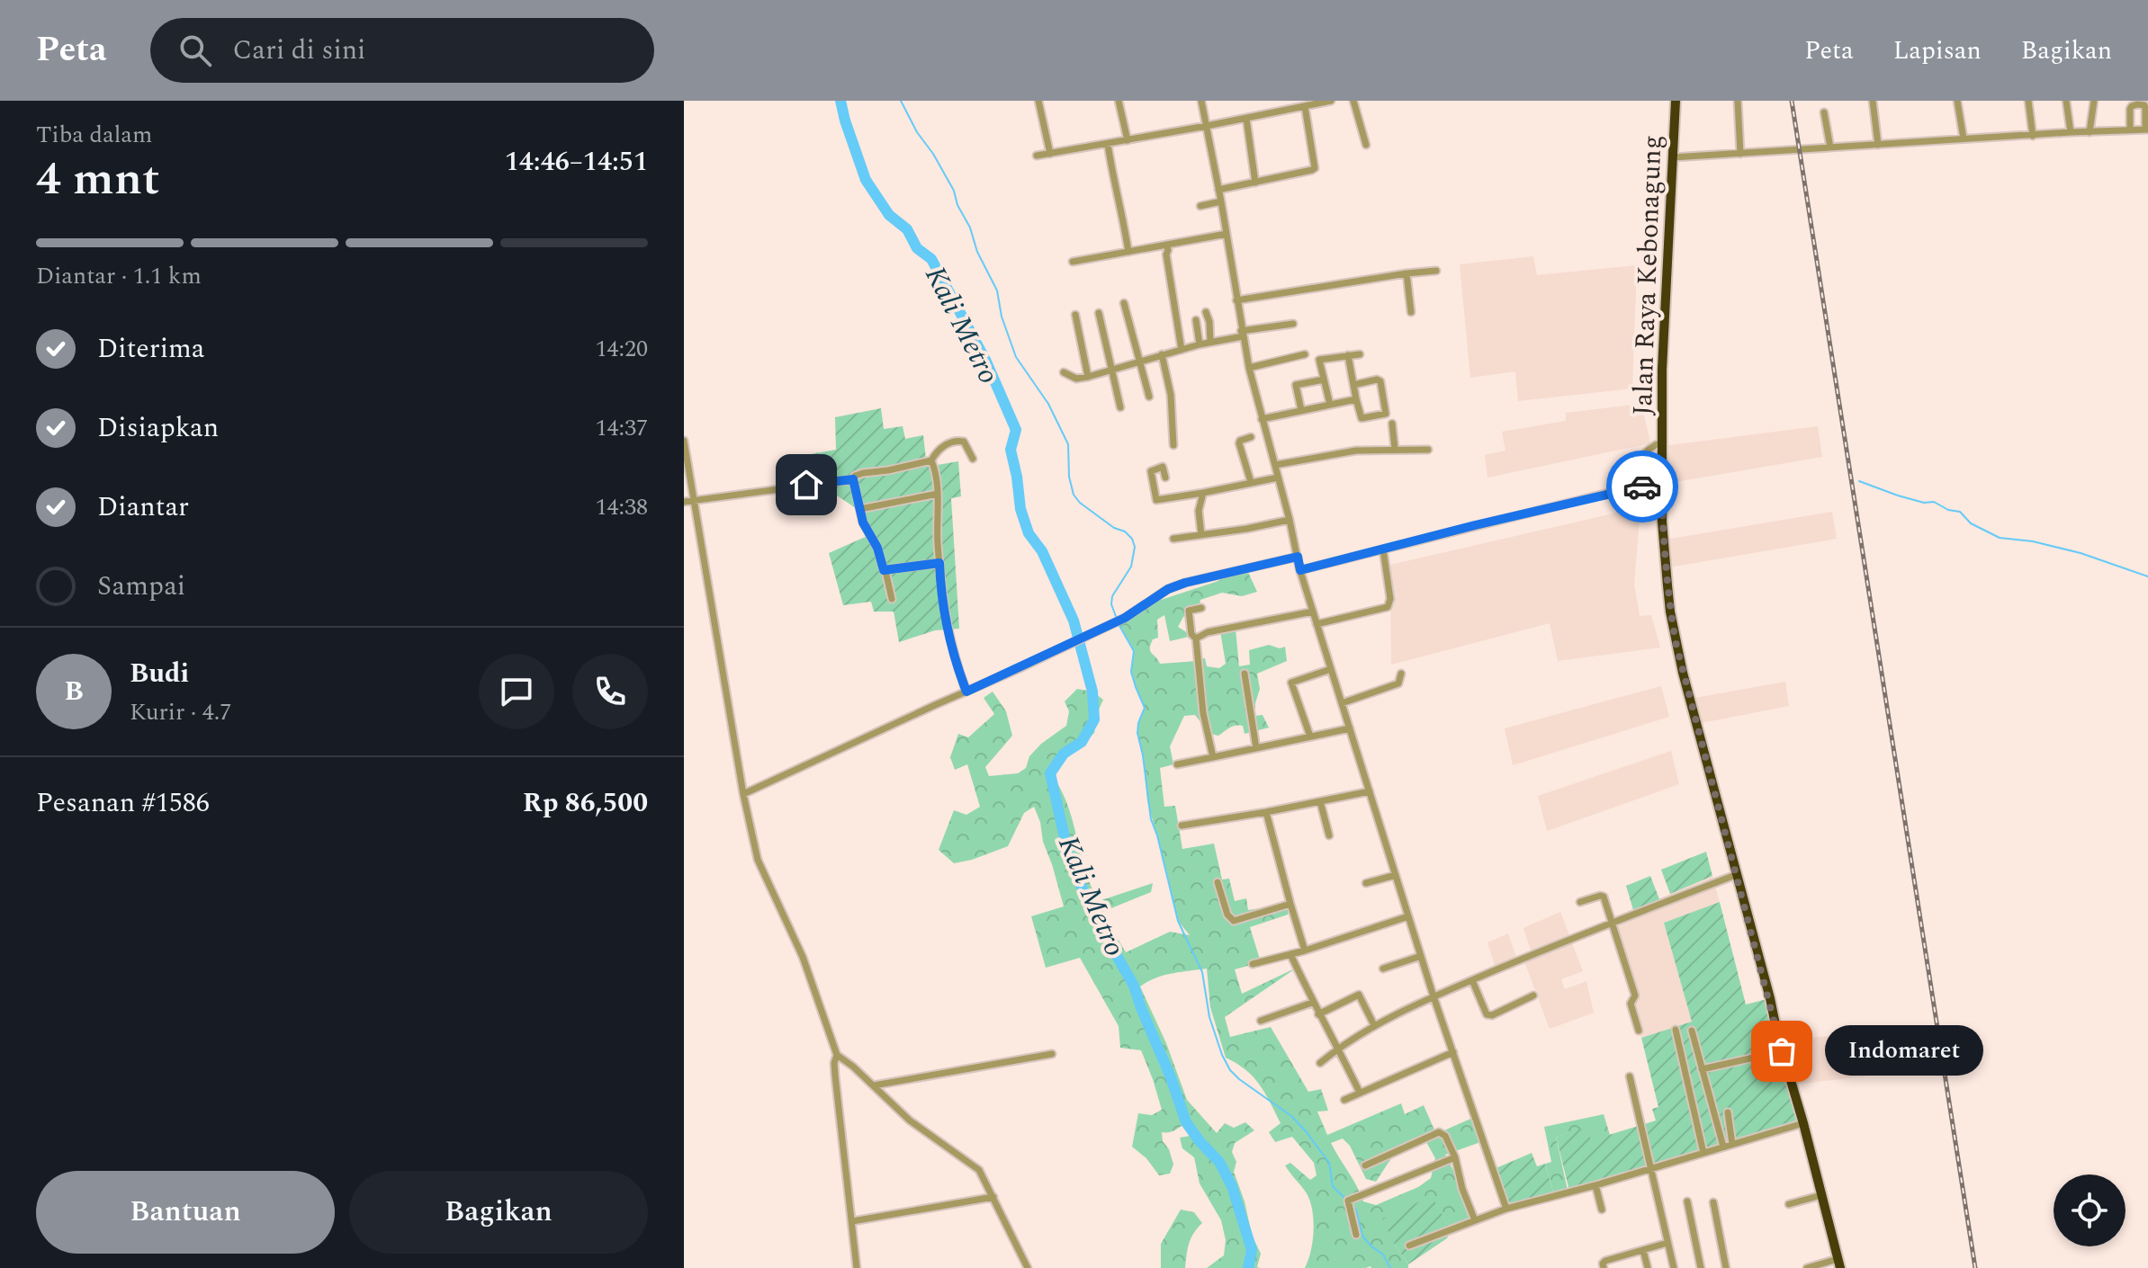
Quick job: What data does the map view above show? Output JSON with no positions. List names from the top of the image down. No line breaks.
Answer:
{"streets":{"highway":["Jalan Raya Kebonagung"]},"water":["Kali Metro"],"places":["Indomaret"],"page":{"header":"Peta","search":"Cari di sini","nav":["Peta","Lapisan","Bagikan"],"heading":["4 mnt","Tiba dalam","14:46–14:51"],"panel":["Budi","Kurir · 4.7","Pesanan #1586","Rp 86,500"],"bar":"Diantar · 1.1 km","list":[["Diterima","14:20"],["Disiapkan","14:37"],["Diantar","14:38"],"Sampai"],"round":"B","bubble":"Indomaret","buttons":["Bantuan","Bagikan"]}}
